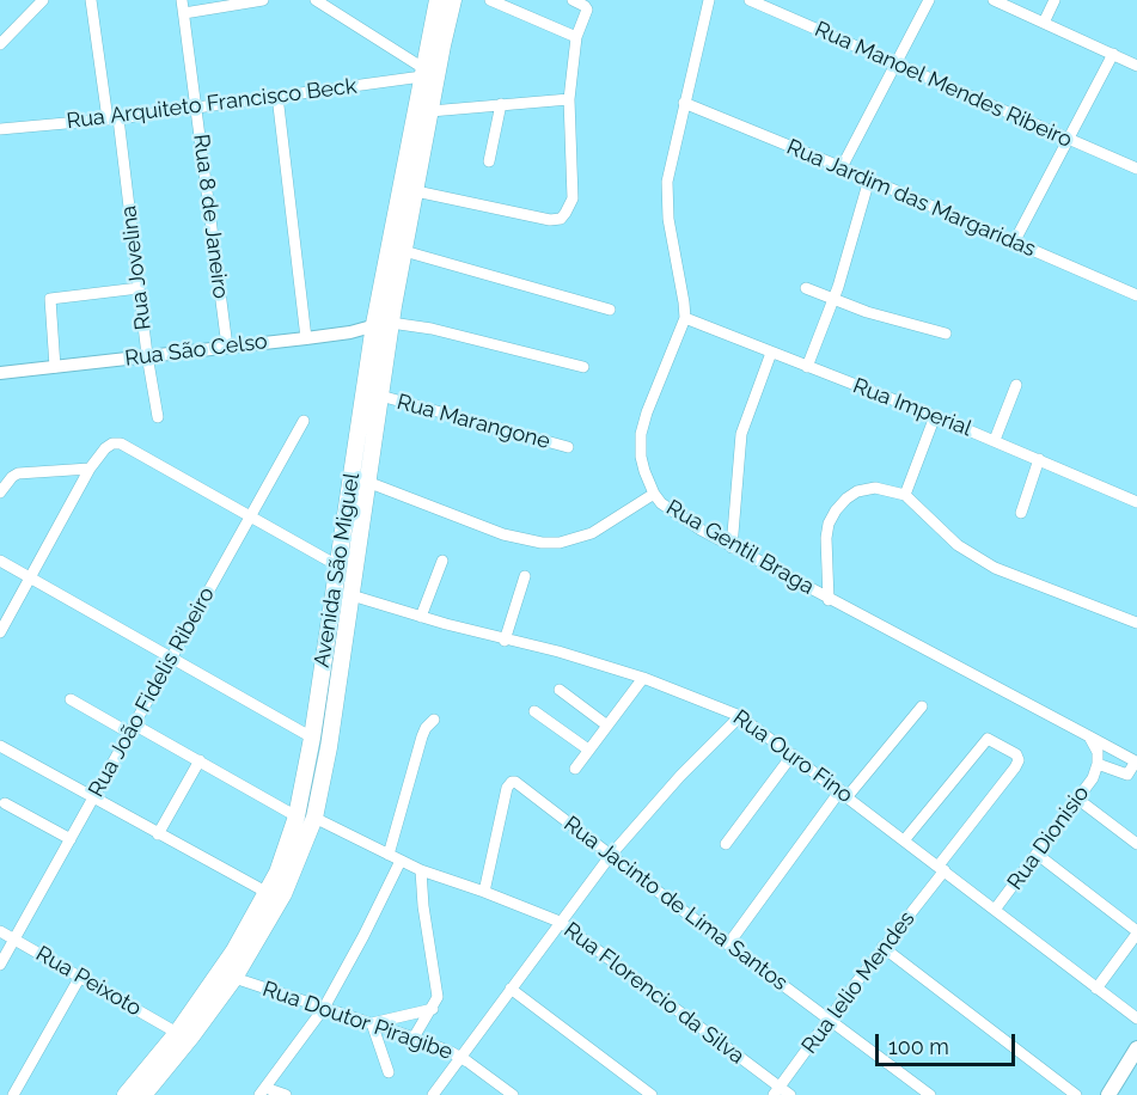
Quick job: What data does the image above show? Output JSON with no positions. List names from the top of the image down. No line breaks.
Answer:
{"streets":{"main road":["Avenida São Miguel"],"street":["Rua Manoel Mendes Ribeiro","Rua Arquiteto Francisco Beck","Rua Jardim das Margaridas","Rua 8 de Janeiro","Rua Jovelina","Rua São Celso","Rua Imperial","Rua Marangone","Rua Gentil Braga","Rua João Fidelis Ribeiro","Rua Ouro Fino","Rua Dionisio","Rua Jacinto de Lima Santos","Rua Peixoto","Rua lelio Mendes","Rua Florencio da Silva","Rua Doutor Piragibe"]},"crossings":[["Rua Arquiteto Francisco Beck","Rua 8 de Janeiro"],["Rua Arquiteto Francisco Beck","Rua Jovelina"],["Rua Arquiteto Francisco Beck","Avenida São Miguel"],["Rua 8 de Janeiro","Rua São Celso"],["Rua Jovelina","Rua São Celso"],["Rua São Celso","Avenida São Miguel"],["Rua Imperial","Rua Gentil Braga"],["Rua Marangone","Avenida São Miguel"],["Rua Gentil Braga","Rua Dionisio"],["Avenida São Miguel","Rua Ouro Fino"],["Avenida São Miguel","Rua Peixoto"],["Avenida São Miguel","Rua Florencio da Silva"],["Avenida São Miguel","Rua Doutor Piragibe"],["Rua João Fidelis Ribeiro","Rua Peixoto"],["Rua Ouro Fino","Rua Dionisio"],["Rua Ouro Fino","Rua lelio Mendes"],["Rua Jacinto de Lima Santos","Rua lelio Mendes"],["Rua Jacinto de Lima Santos","Rua Florencio da Silva"],["Rua lelio Mendes","Rua Florencio da Silva"]],"scale_bar":"100 m"}
